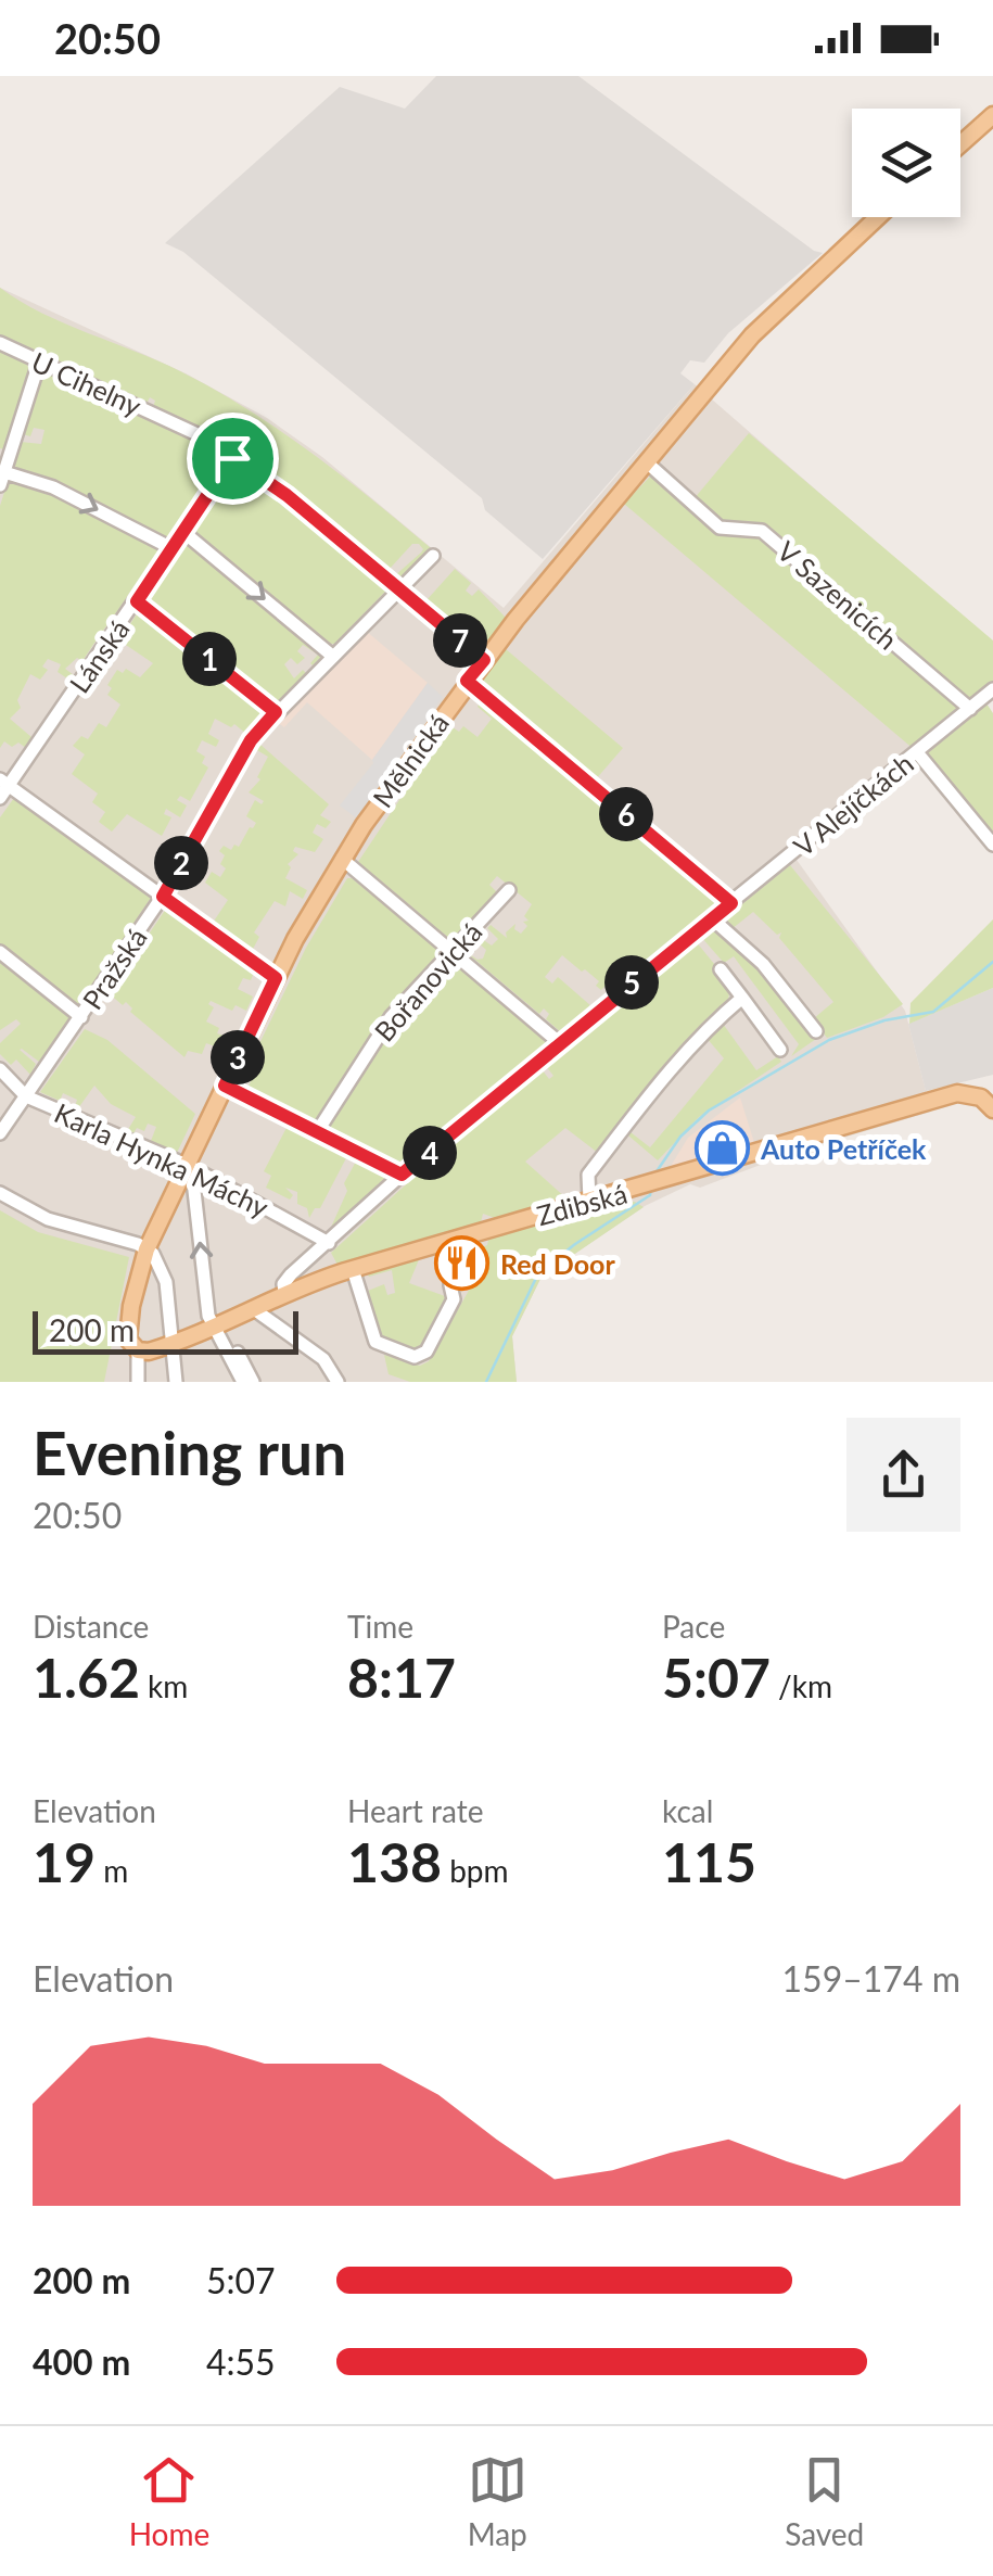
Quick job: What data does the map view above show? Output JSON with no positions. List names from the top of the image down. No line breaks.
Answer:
{"streets":{"main road":["Mělnická","Zdibská"],"street":["U Cihelny","V Sazenicích","Lánská","V Alejíčkách","Pražská","Bořanovická","Karla Hynka Máchy"]},"crossings":[["U Cihelny","Lánská"],["U Cihelny","Mělnická"],["U Cihelny","Pražská"],["V Sazenicích","Mělnická"],["V Sazenicích","V Alejíčkách"],["Mělnická","Karla Hynka Máchy"],["Mělnická","Zdibská"],["V Alejíčkách","Karla Hynka Máchy"],["V Alejíčkách","Zdibská"],["Pražská","Karla Hynka Máchy"]],"places":{"shop":["Auto Petříček"],"restaurant":["Red Door"]},"scale_bar":"200 m","page":{"status":"20:50","pins":["7","1","6","2","5","3","4"],"scale":"200 m","heading":["Evening run","20:50"],"stats":[["Distance","1.62 km"],["Time","8:17"],["Pace","5:07 /km"],["Elevation","19 m"],["Heart rate","138 bpm"],["kcal","115"]],"chart":["Elevation","159–174 m"],"list":[{"name":"200 m","note":"5:07"},{"name":"400 m","note":"4:55"}],"tabs":["Home","Map","Saved"]}}
